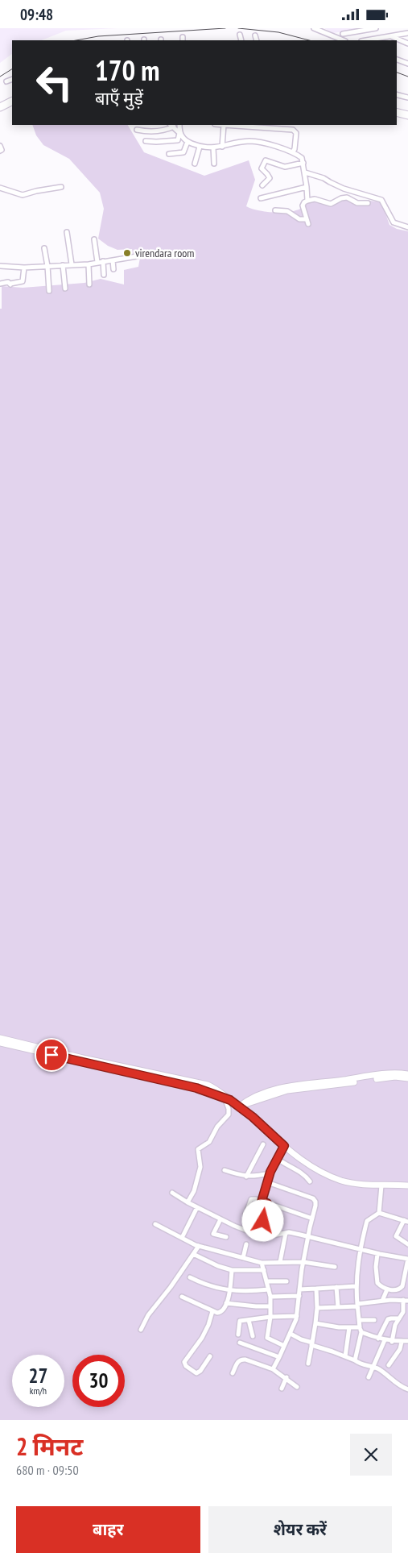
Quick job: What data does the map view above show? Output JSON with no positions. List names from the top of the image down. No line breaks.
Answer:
{"places":["virendara room"],"page":{"status":"09:48","turn":["170 m","बाएँ मुड़ें"],"speed":"27 km/h","limit":"30","heading":["2 मिनट","680 m · 09:50"],"buttons":["बाहर","शेयर करें"]}}
